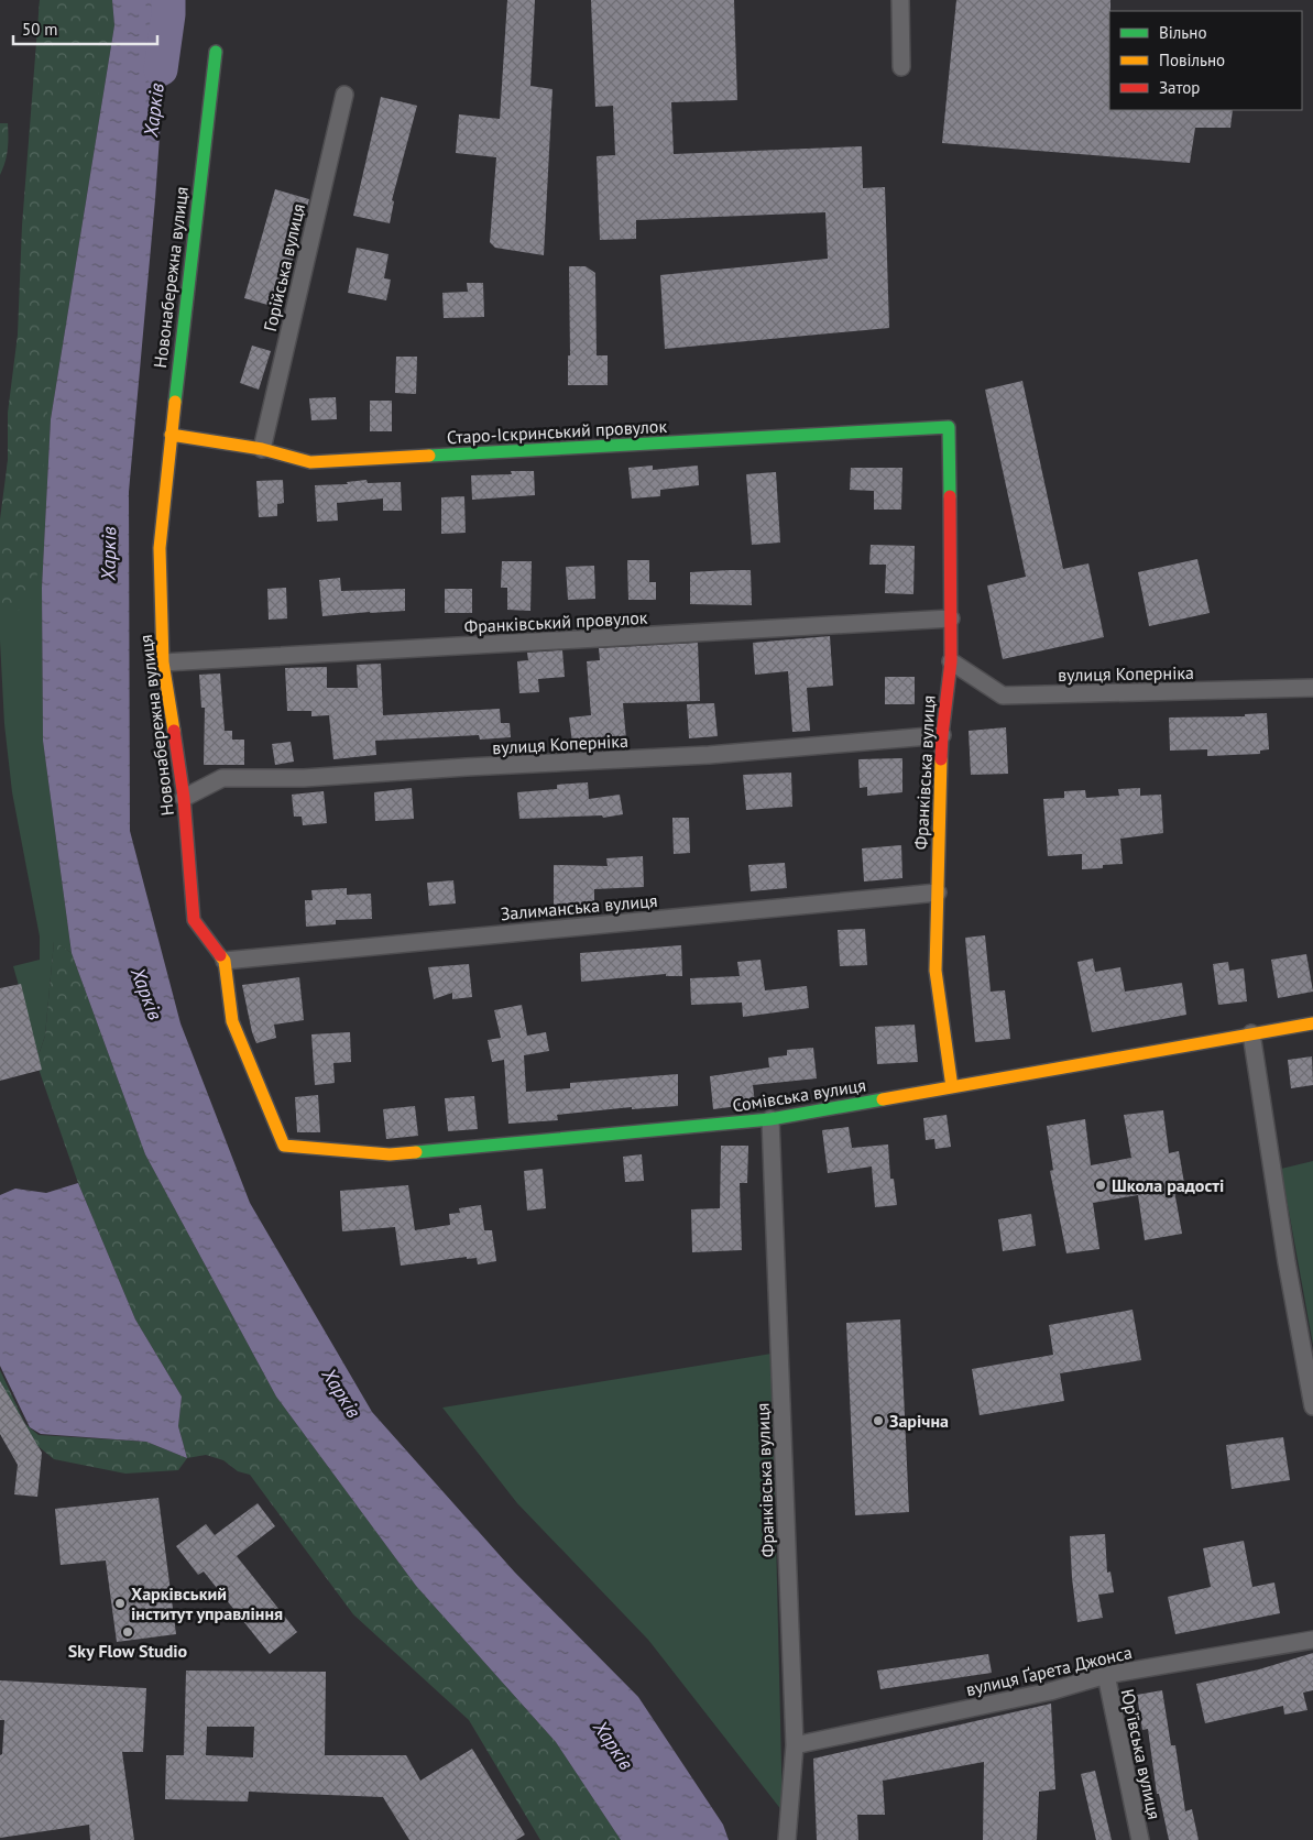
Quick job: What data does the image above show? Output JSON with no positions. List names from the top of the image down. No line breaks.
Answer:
{"streets":{"street":["Горійська вулиця","Новонабережна вулиця","Старо-Іскринський провулок","Франківський провулок","вулиця Коперніка","Франківська вулиця","Залиманська вулиця","Сомівська вулиця","вулиця Ґарета Джонса","Юр’ївська вулиця"]},"crossings":[["Горійська вулиця","Старо-Іскринський провулок"],["Новонабережна вулиця","Старо-Іскринський провулок"],["Новонабережна вулиця","Франківський провулок"],["Новонабережна вулиця","вулиця Коперніка"],["Новонабережна вулиця","Залиманська вулиця"],["Новонабережна вулиця","Сомівська вулиця"],["Старо-Іскринський провулок","Франківська вулиця"],["Франківський провулок","Франківська вулиця"],["вулиця Коперніка","Франківська вулиця"],["Франківська вулиця","Залиманська вулиця"],["Франківська вулиця","Сомівська вулиця"],["Франківська вулиця","вулиця Ґарета Джонса"],["вулиця Ґарета Джонса","Юр’ївська вулиця"]],"water":["Харків"],"places":["Школа радості","Зарічна","Харківський інститут управління","Sky Flow Studio"],"legend":["Вільно","Повільно","Затор"],"scale_bar":"50 m"}
